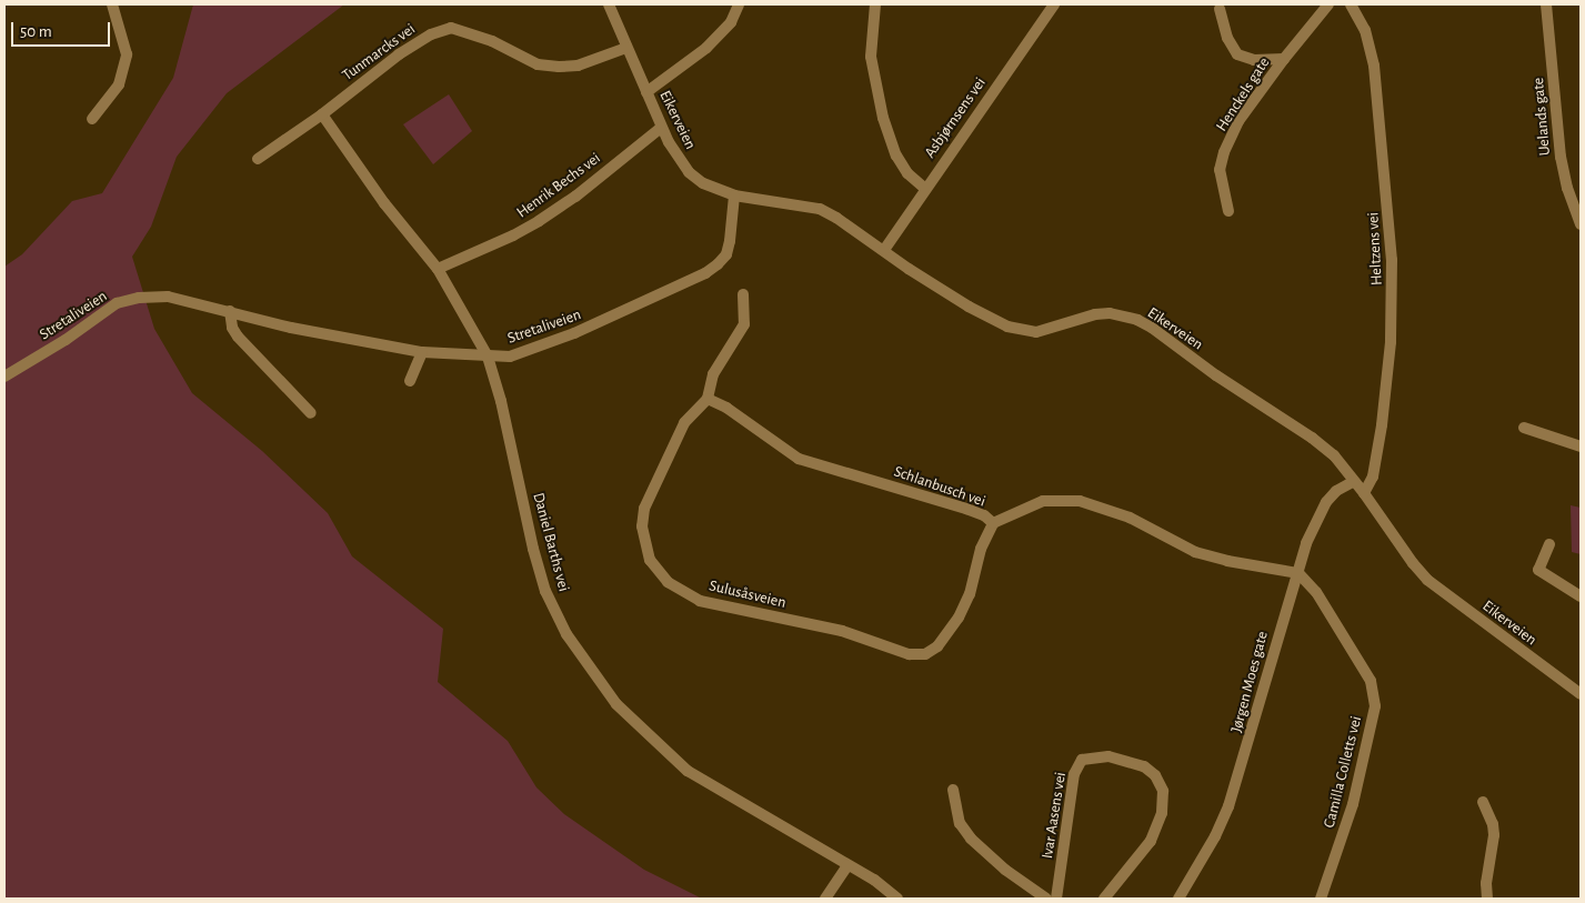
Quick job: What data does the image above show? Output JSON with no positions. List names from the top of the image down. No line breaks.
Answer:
{"streets":{"street":["Tunmarcks vei","Henckels gate","Uelands gate","Asbjørnsens vei","Eikerveien","Henrik Bechs vei","Heltzens vei","Stretaliveien","Schlanbusch vei","Daniel Barths vei","Sulusåsveien","Jørgen Moes gate","Camilla Colletts vei","Ivar Aasens vei"]},"crossings":[["Tunmarcks vei","Eikerveien"],["Tunmarcks vei","Daniel Barths vei"],["Asbjørnsens vei","Eikerveien"],["Eikerveien","Henrik Bechs vei"],["Eikerveien","Heltzens vei"],["Eikerveien","Stretaliveien"],["Eikerveien","Jørgen Moes gate"],["Henrik Bechs vei","Daniel Barths vei"],["Stretaliveien","Daniel Barths vei"],["Schlanbusch vei","Sulusåsveien"],["Schlanbusch vei","Jørgen Moes gate"],["Schlanbusch vei","Camilla Colletts vei"],["Jørgen Moes gate","Camilla Colletts vei"]],"scale_bar":"50 m"}
